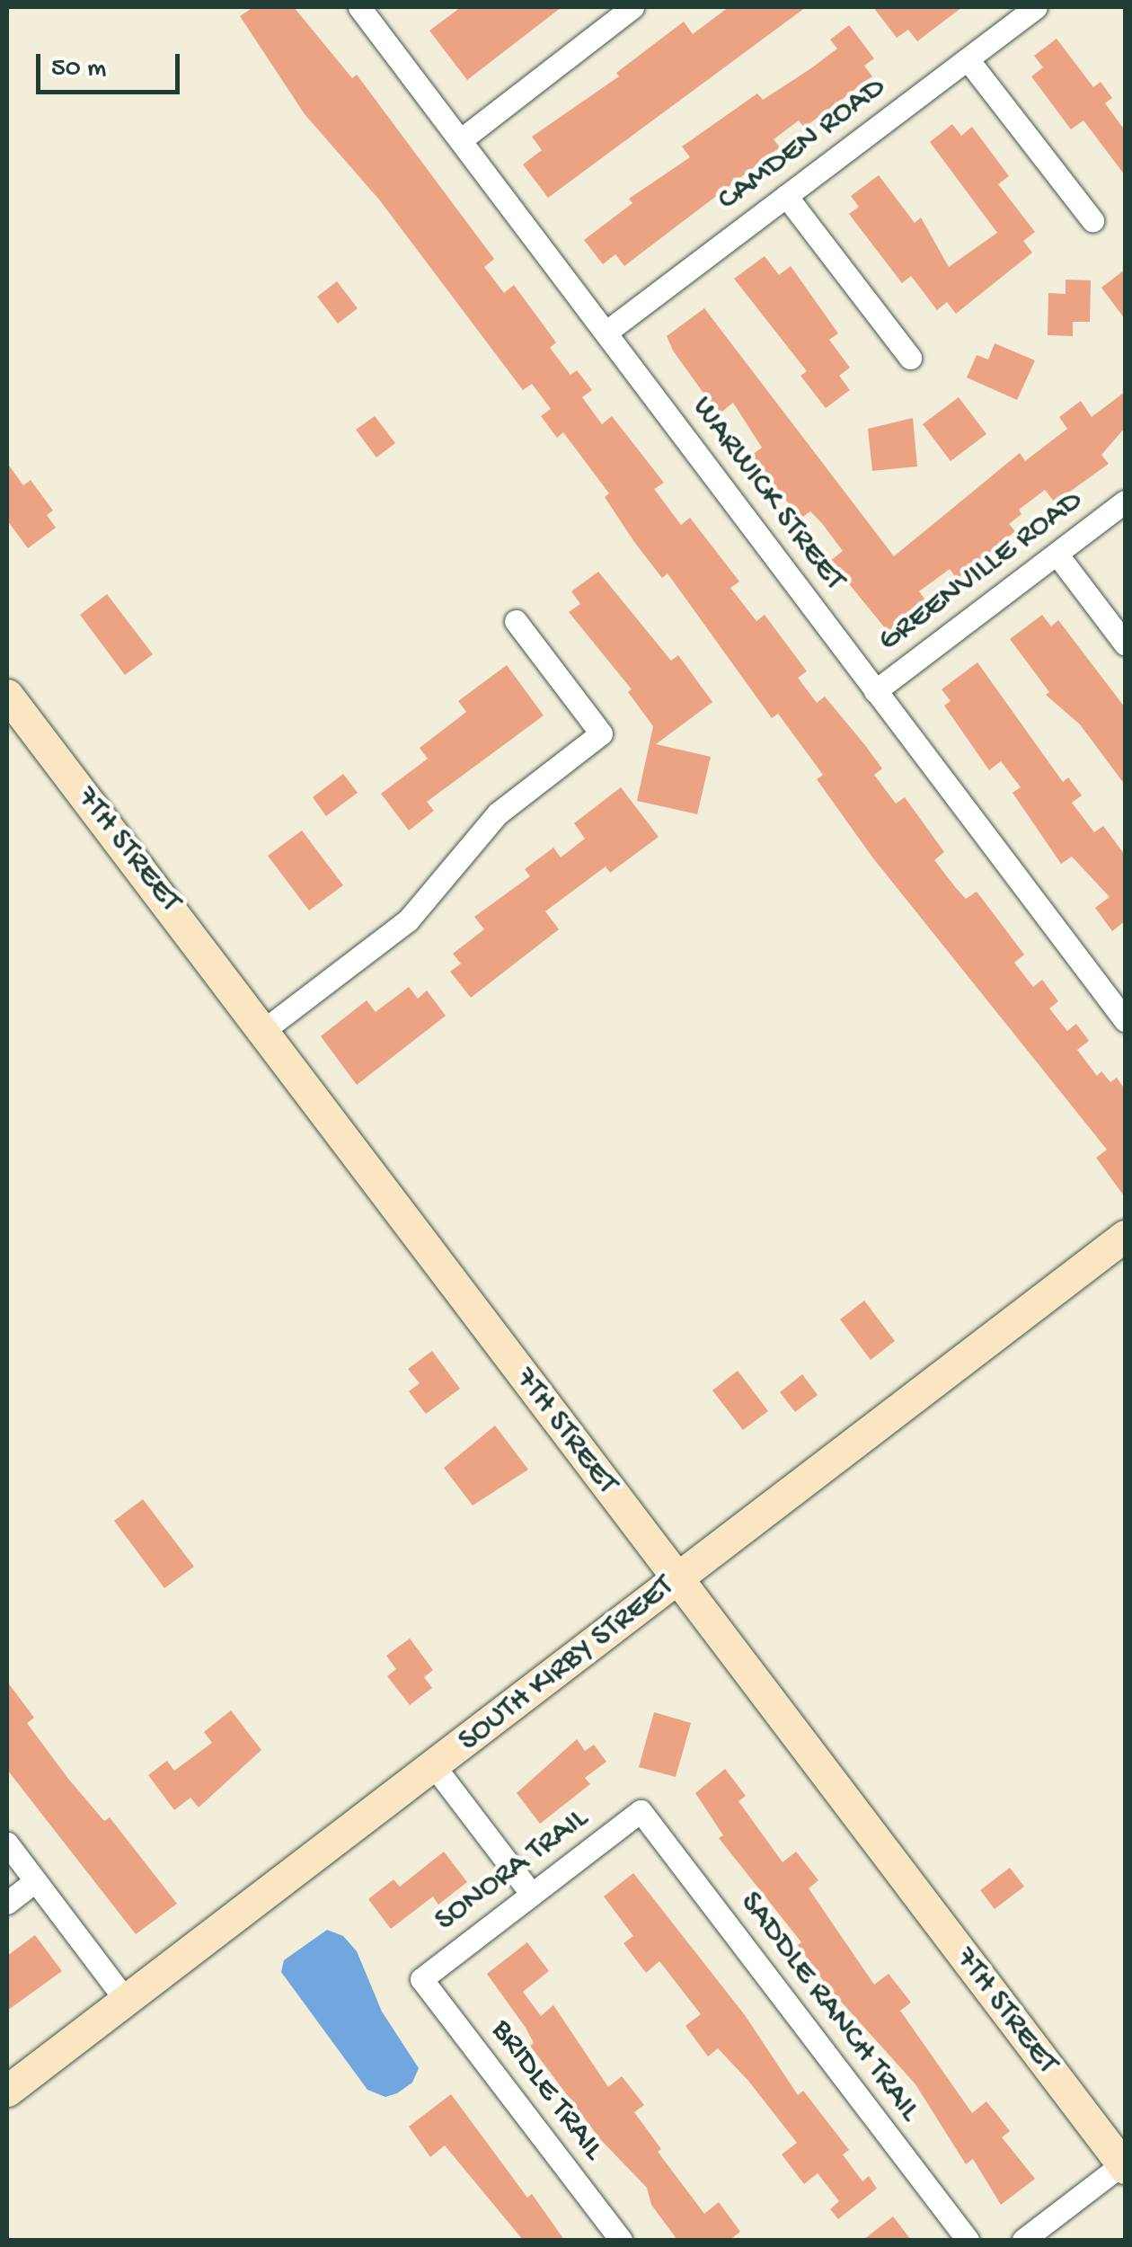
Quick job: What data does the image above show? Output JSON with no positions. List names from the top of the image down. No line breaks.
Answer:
{"streets":{"street":["CAMDEN ROAD","WARWICK STREET","GREENVILLE ROAD","7TH STREET","SOUTH KIRBY STREET","SONORA TRAIL","SADDLE RANCH TRAIL","BRIDLE TRAIL"]},"crossings":[["CAMDEN ROAD","WARWICK STREET"],["WARWICK STREET","GREENVILLE ROAD"],["7TH STREET","SOUTH KIRBY STREET"],["SONORA TRAIL","SADDLE RANCH TRAIL"],["SONORA TRAIL","BRIDLE TRAIL"]],"scale_bar":"50 m"}
